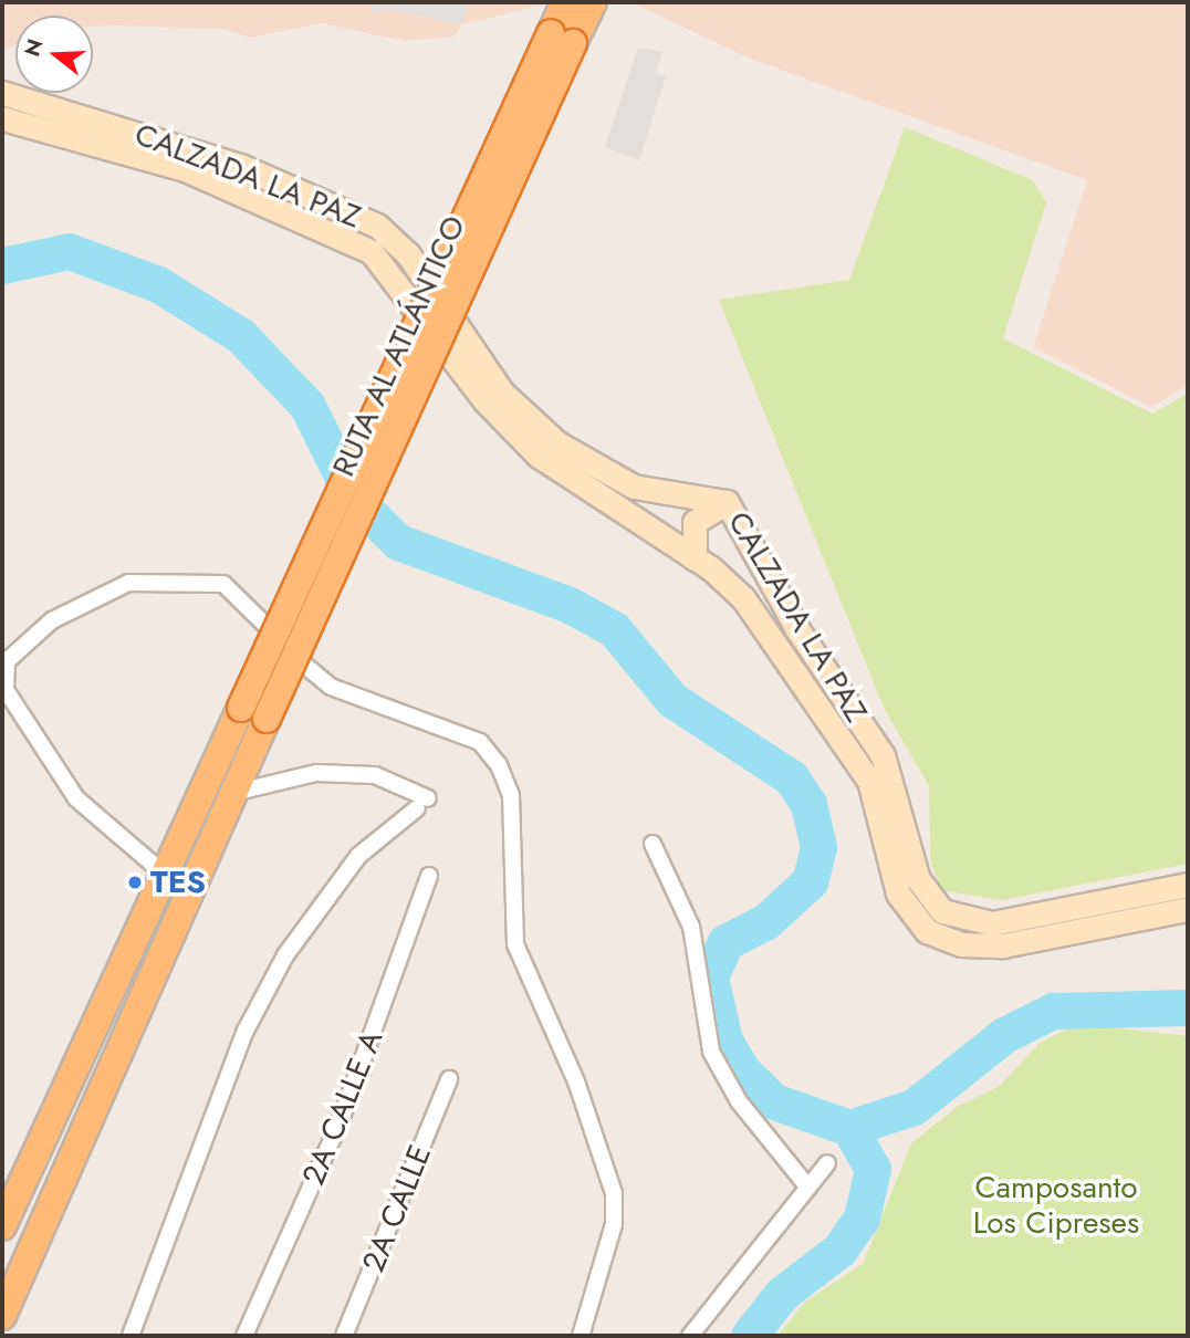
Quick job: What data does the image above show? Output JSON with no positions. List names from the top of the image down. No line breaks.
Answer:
{"streets":{"highway":["RUTA AL ATLÁNTICO"],"main road":["CALZADA LA PAZ"],"street":["2A CALLE A","2A CALLE"]},"parks":["Camposanto Los Cipreses"],"places":["TES"],"north":"left"}
